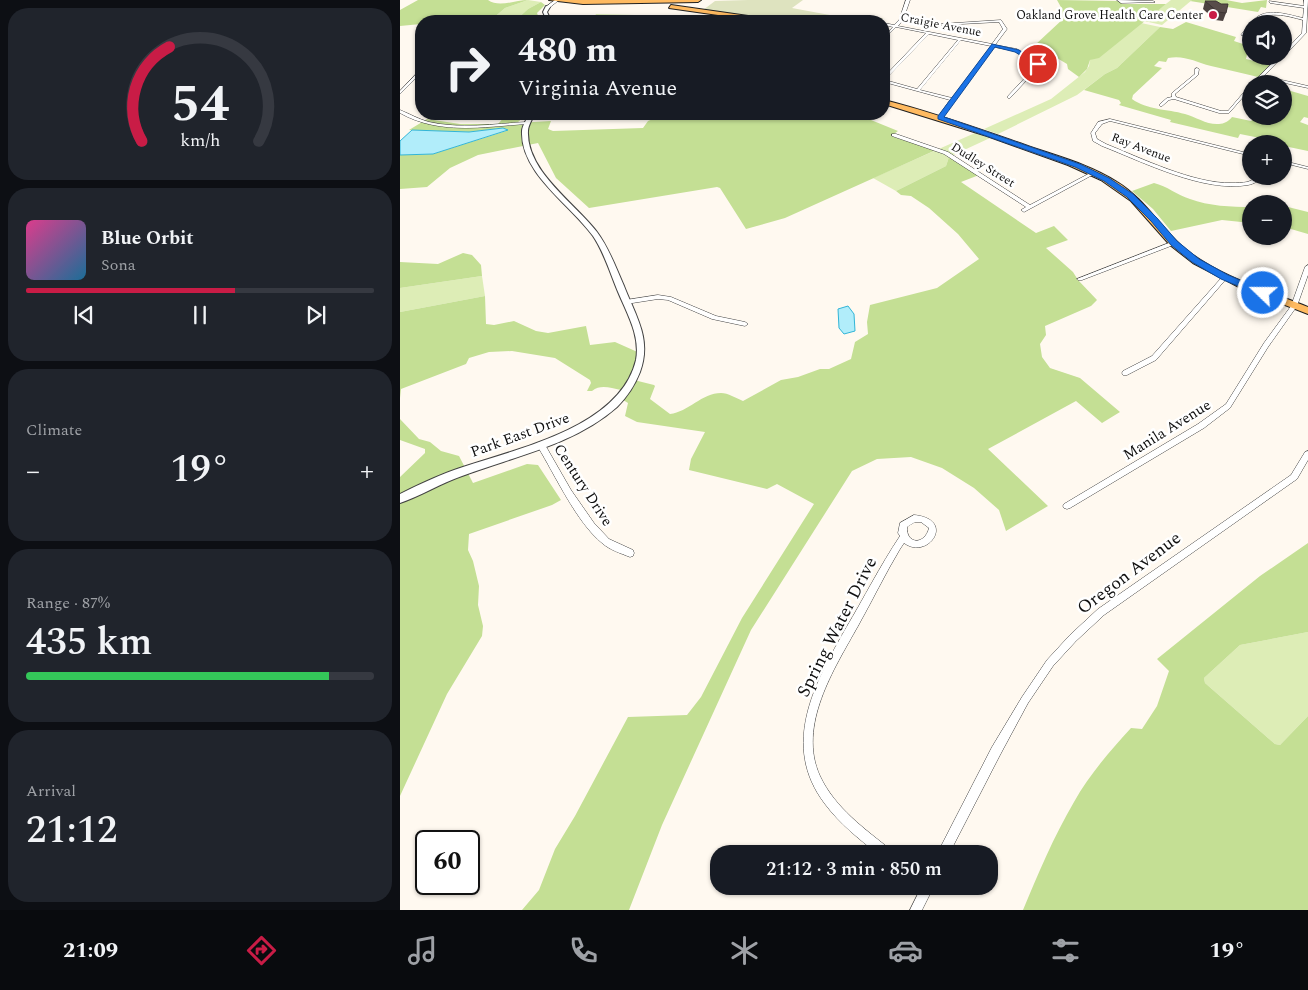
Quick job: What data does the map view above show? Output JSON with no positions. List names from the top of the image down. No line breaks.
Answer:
{"streets":{"street":["Craigie Avenue","Ray Avenue","Dudley Street","Manila Avenue","Park East Drive","Century Drive","Oregon Avenue","Spring Water Drive"]},"crossings":[["Park East Drive","Century Drive"]],"places":["Oakland Grove Health Care Center"],"page":{"map_buttons":["+","−"],"turn":["480 m","Virginia Avenue"],"song":["Blue Orbit","Sona"],"tile":["Climate",["Range · 87%","435 km"],["Arrival","21:12"]],"heat":["−","19°","+"],"limit":"60","trip":"21:12 · 3 min · 850 m","tabs":["21:09","19°"],"gauge":["54","km/h"]}}
